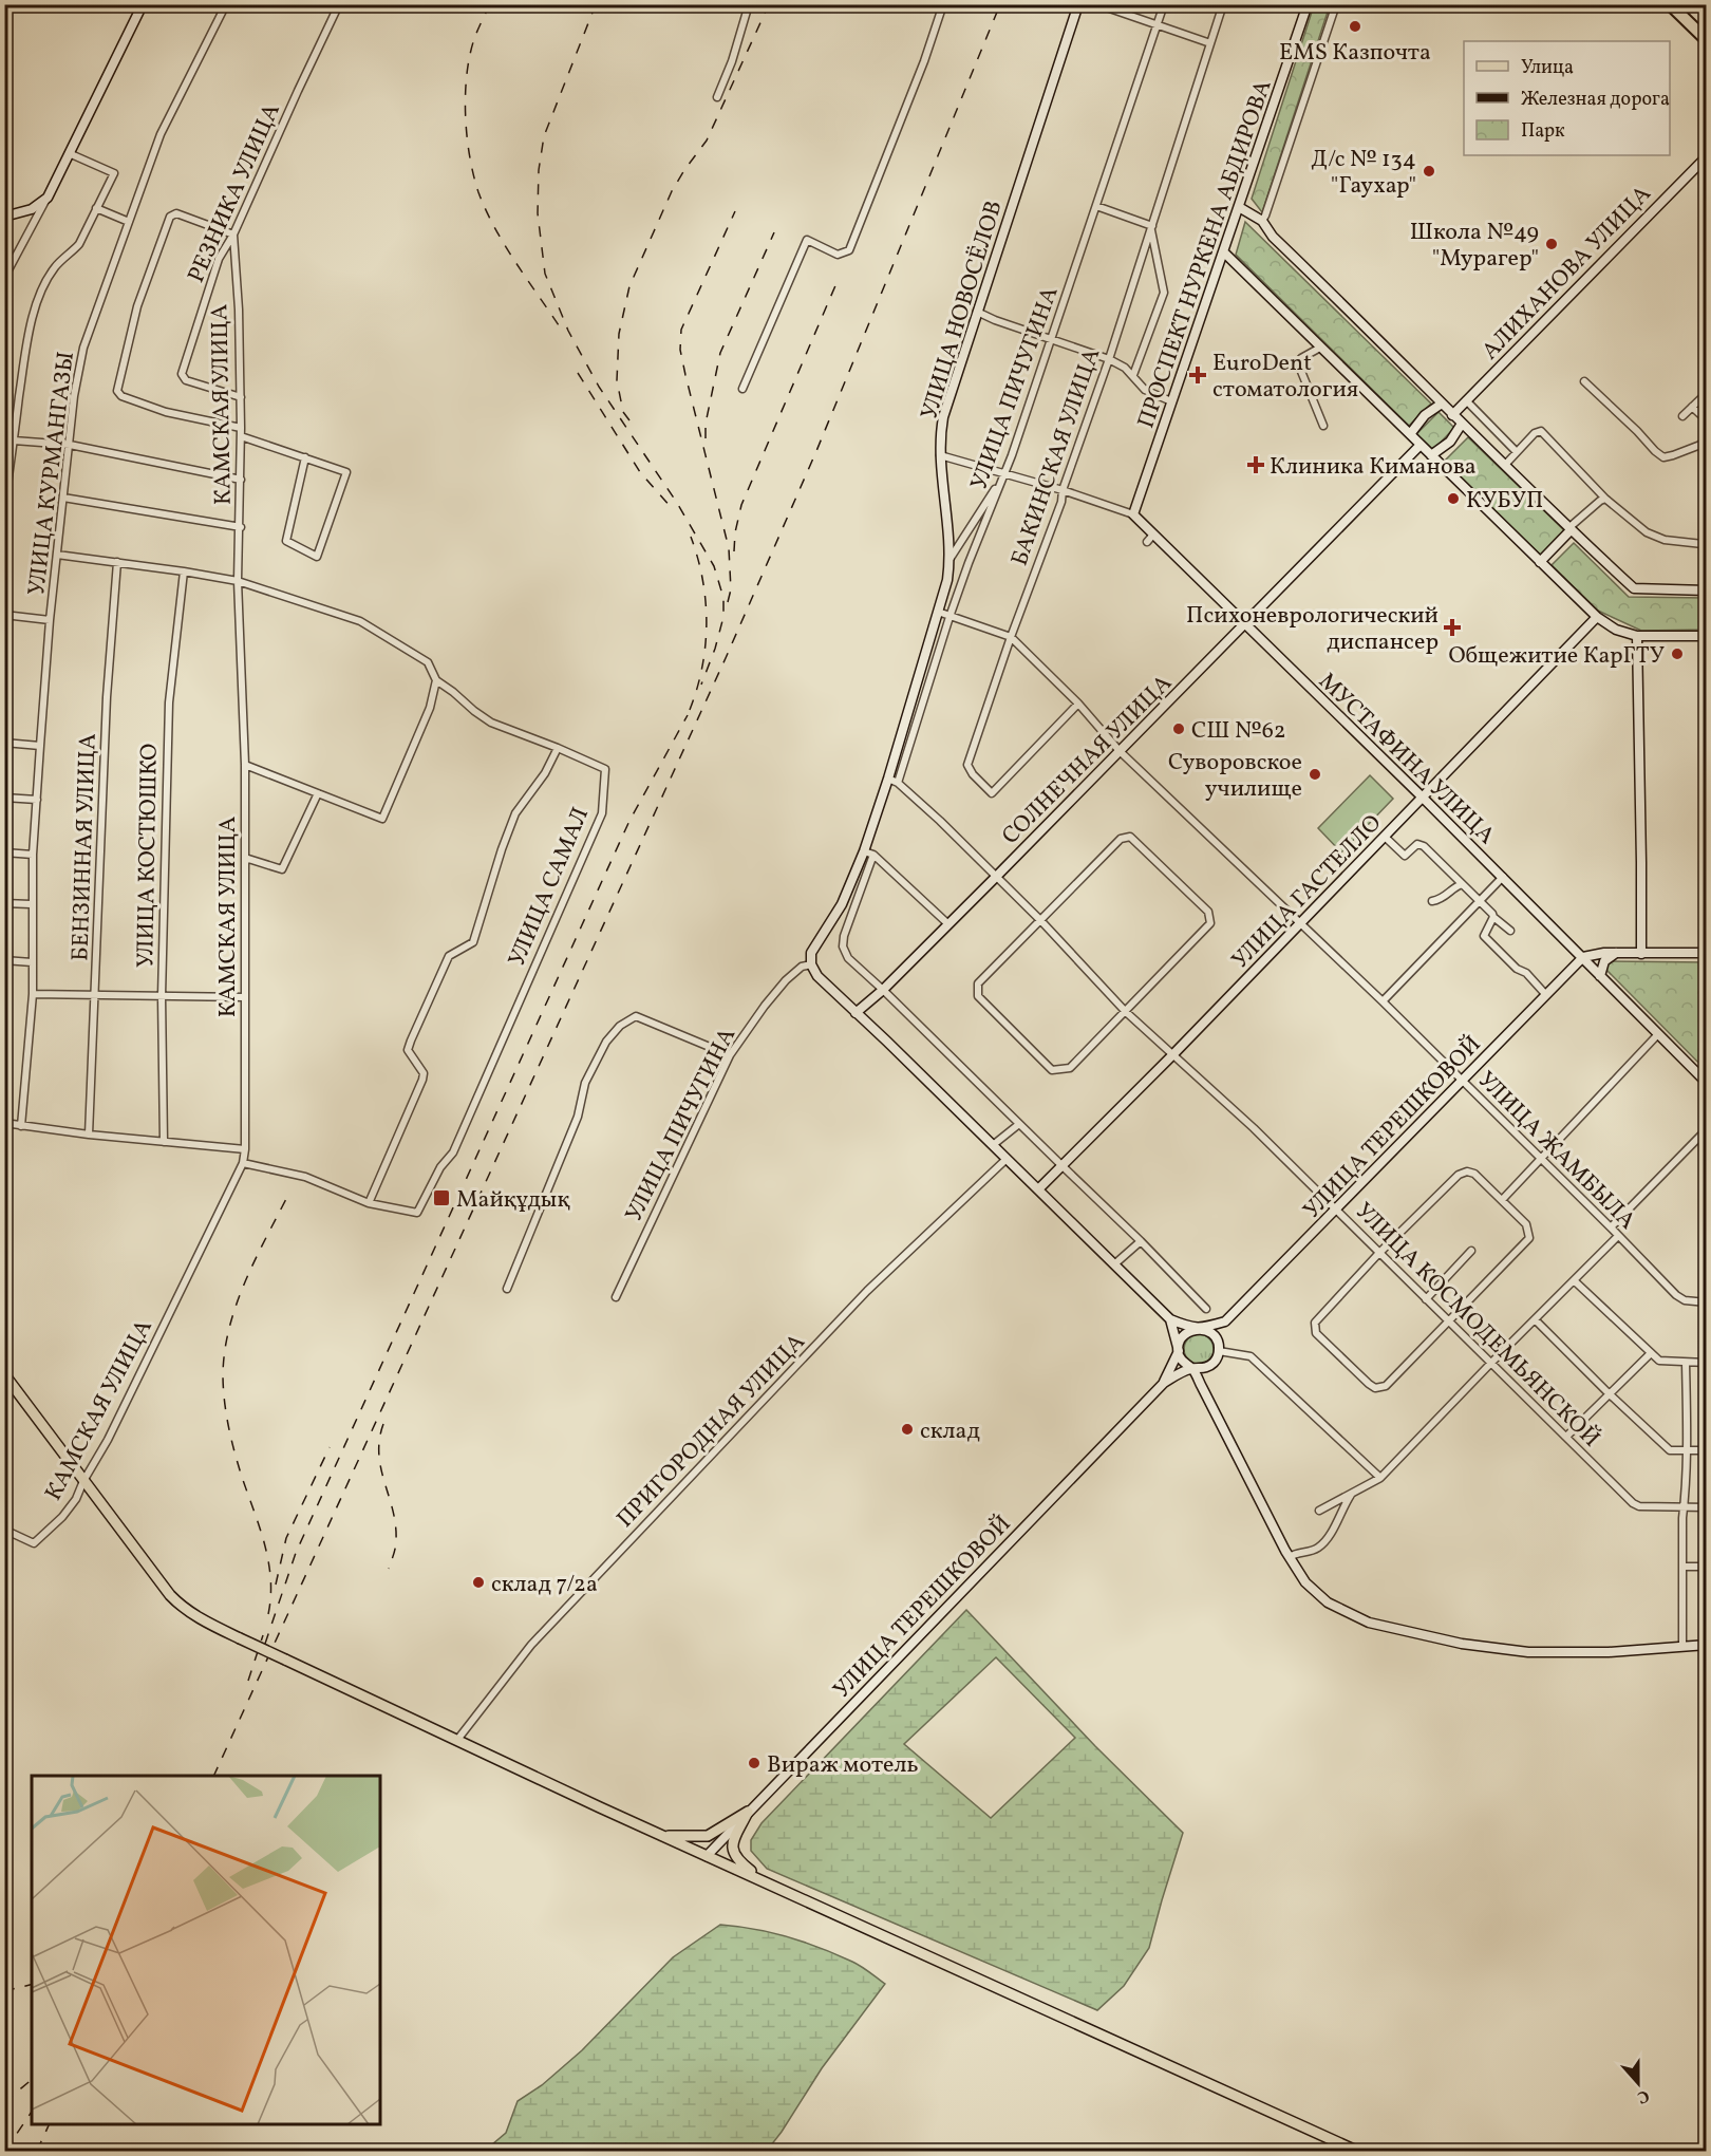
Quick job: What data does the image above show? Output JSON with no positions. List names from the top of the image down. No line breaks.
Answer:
{"streets":{"street":["РЕЗНИКА УЛИЦА","ПРОСПЕКТ НУРКЕНА АБДИРОВА","АЛИХАНОВА УЛИЦА","УЛИЦА НОВОСЁЛОВ","УЛИЦА ПИЧУГИНА","КАМСКАЯ УЛИЦА","БАКИНСКАЯ УЛИЦА","УЛИЦА КУРМАНГАЗЫ","МУСТАФИНА УЛИЦА","СОЛНЕЧНАЯ УЛИЦА","БЕНЗИННАЯ УЛИЦА","УЛИЦА КОСТЮШКО","УЛИЦА САМАЛ","УЛИЦА ГАСТЕЛЛО","УЛИЦА ТЕРЕШКОВОЙ","УЛИЦА ЖАМБЫЛА","УЛИЦА КОСМОДЕМЬЯНСКОЙ","ПРИГОРОДНАЯ УЛИЦА"]},"crossings":[["РЕЗНИКА УЛИЦА","КАМСКАЯ УЛИЦА"],["ПРОСПЕКТ НУРКЕНА АБДИРОВА","МУСТАФИНА УЛИЦА"],["УЛИЦА НОВОСЁЛОВ","МУСТАФИНА УЛИЦА"],["УЛИЦА НОВОСЁЛОВ","УЛИЦА ЖАМБЫЛА"],["УЛИЦА НОВОСЁЛОВ","УЛИЦА КОСМОДЕМЬЯНСКОЙ"],["УЛИЦА ПИЧУГИНА","МУСТАФИНА УЛИЦА"],["УЛИЦА ПИЧУГИНА","УЛИЦА ЖАМБЫЛА"],["УЛИЦА ПИЧУГИНА","УЛИЦА КОСМОДЕМЬЯНСКОЙ"],["БАКИНСКАЯ УЛИЦА","МУСТАФИНА УЛИЦА"],["БАКИНСКАЯ УЛИЦА","УЛИЦА ЖАМБЫЛА"],["МУСТАФИНА УЛИЦА","СОЛНЕЧНАЯ УЛИЦА"],["МУСТАФИНА УЛИЦА","УЛИЦА ГАСТЕЛЛО"],["МУСТАФИНА УЛИЦА","УЛИЦА ТЕРЕШКОВОЙ"],["СОЛНЕЧНАЯ УЛИЦА","УЛИЦА ЖАМБЫЛА"],["СОЛНЕЧНАЯ УЛИЦА","УЛИЦА КОСМОДЕМЬЯНСКОЙ"],["УЛИЦА ГАСТЕЛЛО","УЛИЦА ЖАМБЫЛА"],["УЛИЦА ГАСТЕЛЛО","УЛИЦА КОСМОДЕМЬЯНСКОЙ"],["УЛИЦА ТЕРЕШКОВОЙ","УЛИЦА ЖАМБЫЛА"],["УЛИЦА ТЕРЕШКОВОЙ","УЛИЦА КОСМОДЕМЬЯНСКОЙ"]],"places":{"other":["EMS Казпочта","Д/с № 134 \"Гаухар\"","Школа №49 \"Мурагер\"","КУБУП","Общежитие КарГТУ","СШ №62","Суворовское училище","склад","склад 7/2а","Вираж мотель"],"health":["EuroDent стоматология","Клиника Киманова","Психоневрологический диспансер"],"transit":["Майқұдық"]},"legend":["Улица","Железная дорога","Парк"],"north":"bottom"}
